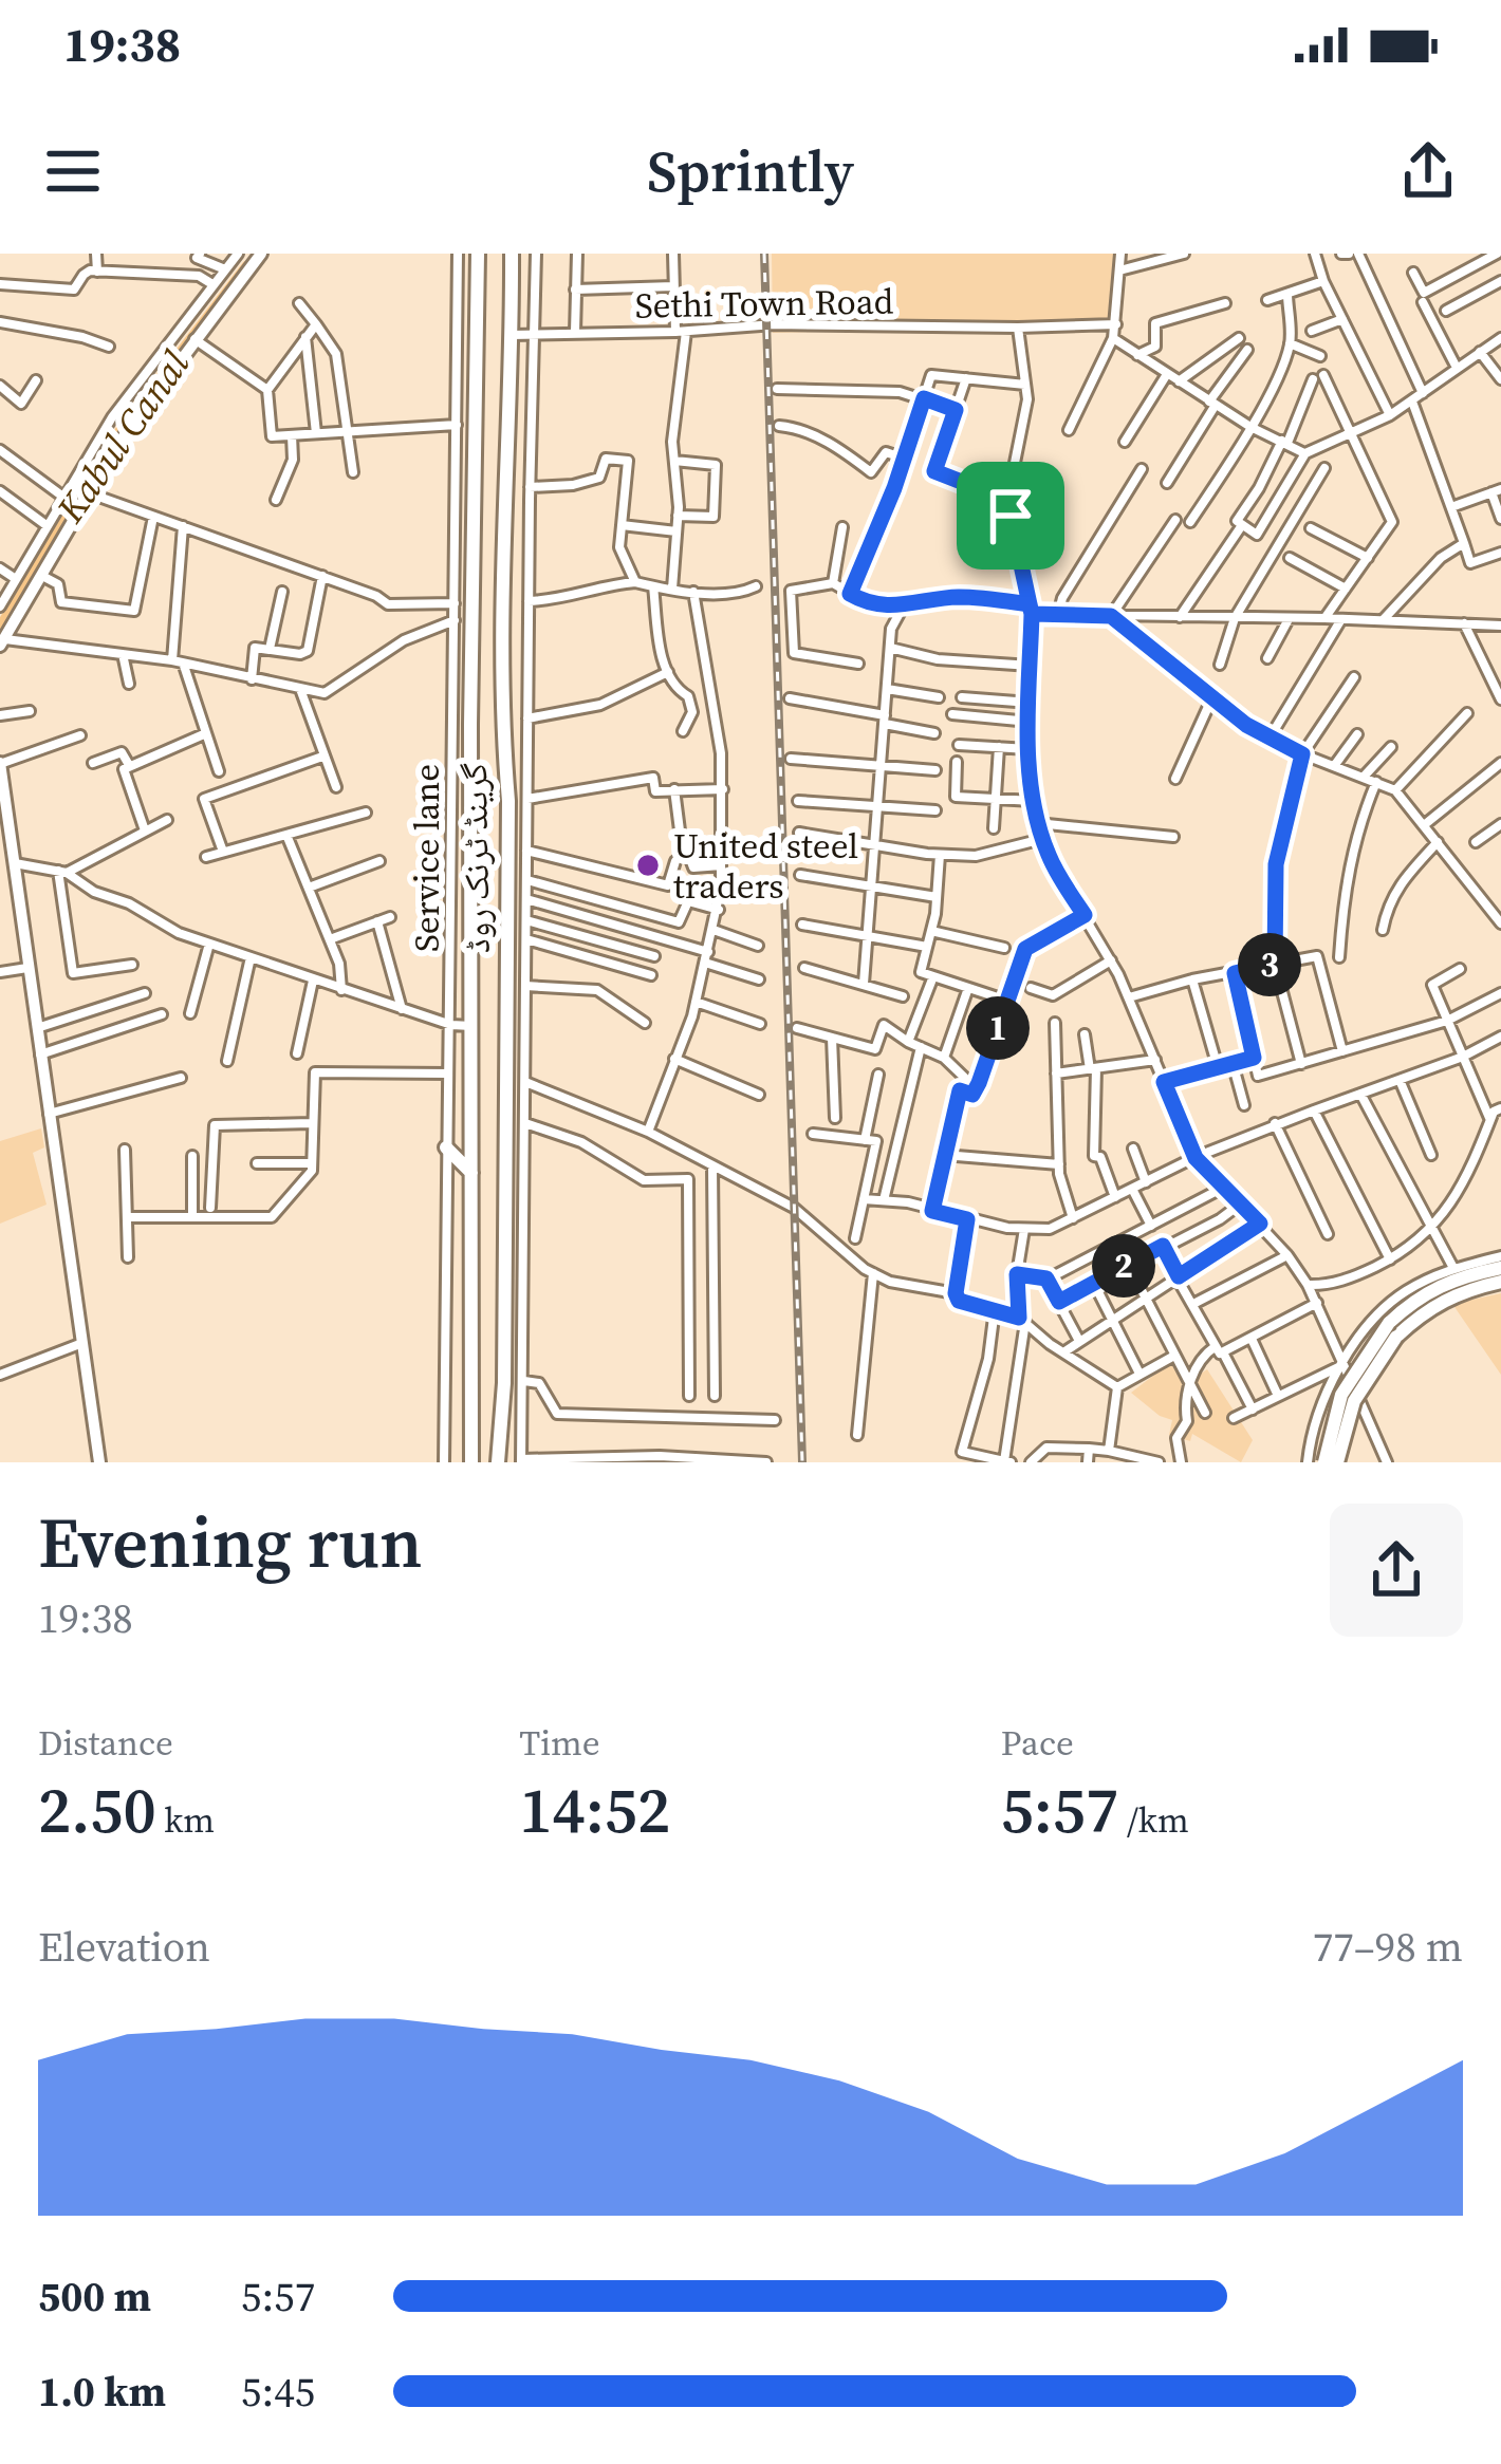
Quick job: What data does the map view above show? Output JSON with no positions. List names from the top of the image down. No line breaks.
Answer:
{"streets":{"highway":["گرینڈ ٹرنک روڈ"],"street":["Sethi Town Road","Service lane"]},"crossings":[["Sethi Town Road","گرینڈ ٹرنک روڈ"]],"water":["Kabul Canal"],"places":["United steel traders"],"page":{"status":"19:38","header":"Sprintly","pins":["3","1","2"],"heading":["Evening run","19:38"],"stats":[["Distance","2.50 km"],["Time","14:52"],["Pace","5:57 /km"]],"chart":["Elevation","77–98 m"],"list":[{"name":"500 m","note":"5:57"},{"name":"1.0 km","note":"5:45"}]}}
